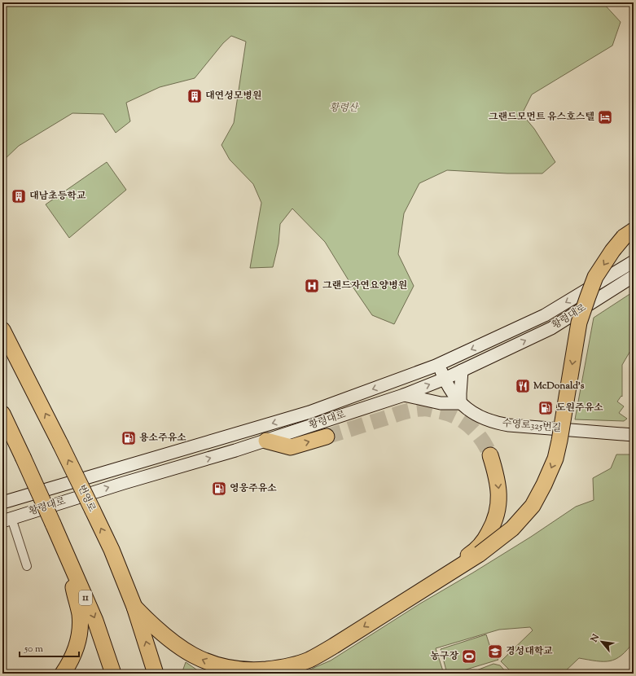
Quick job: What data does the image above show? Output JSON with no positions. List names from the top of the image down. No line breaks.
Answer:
{"streets":{"highway":["번영로","11"],"main road":["황령대로","수영로325번길"]},"crossings":[["황령대로","수영로325번길"]],"parks":["황령산"],"places":{"building":["대연성모병원","대남초등학교"],"hotel":["그랜드모먼트 유스호스텔"],"hospital":["그랜드자연요양병원"],"restaurant":["McDonald's"],"fuel station":["도원주유소","용소주유소","영웅주유소"],"school or university":["경성대학교"],"sports":["농구장"]},"scale_bar":"50 m","north":"top left"}
